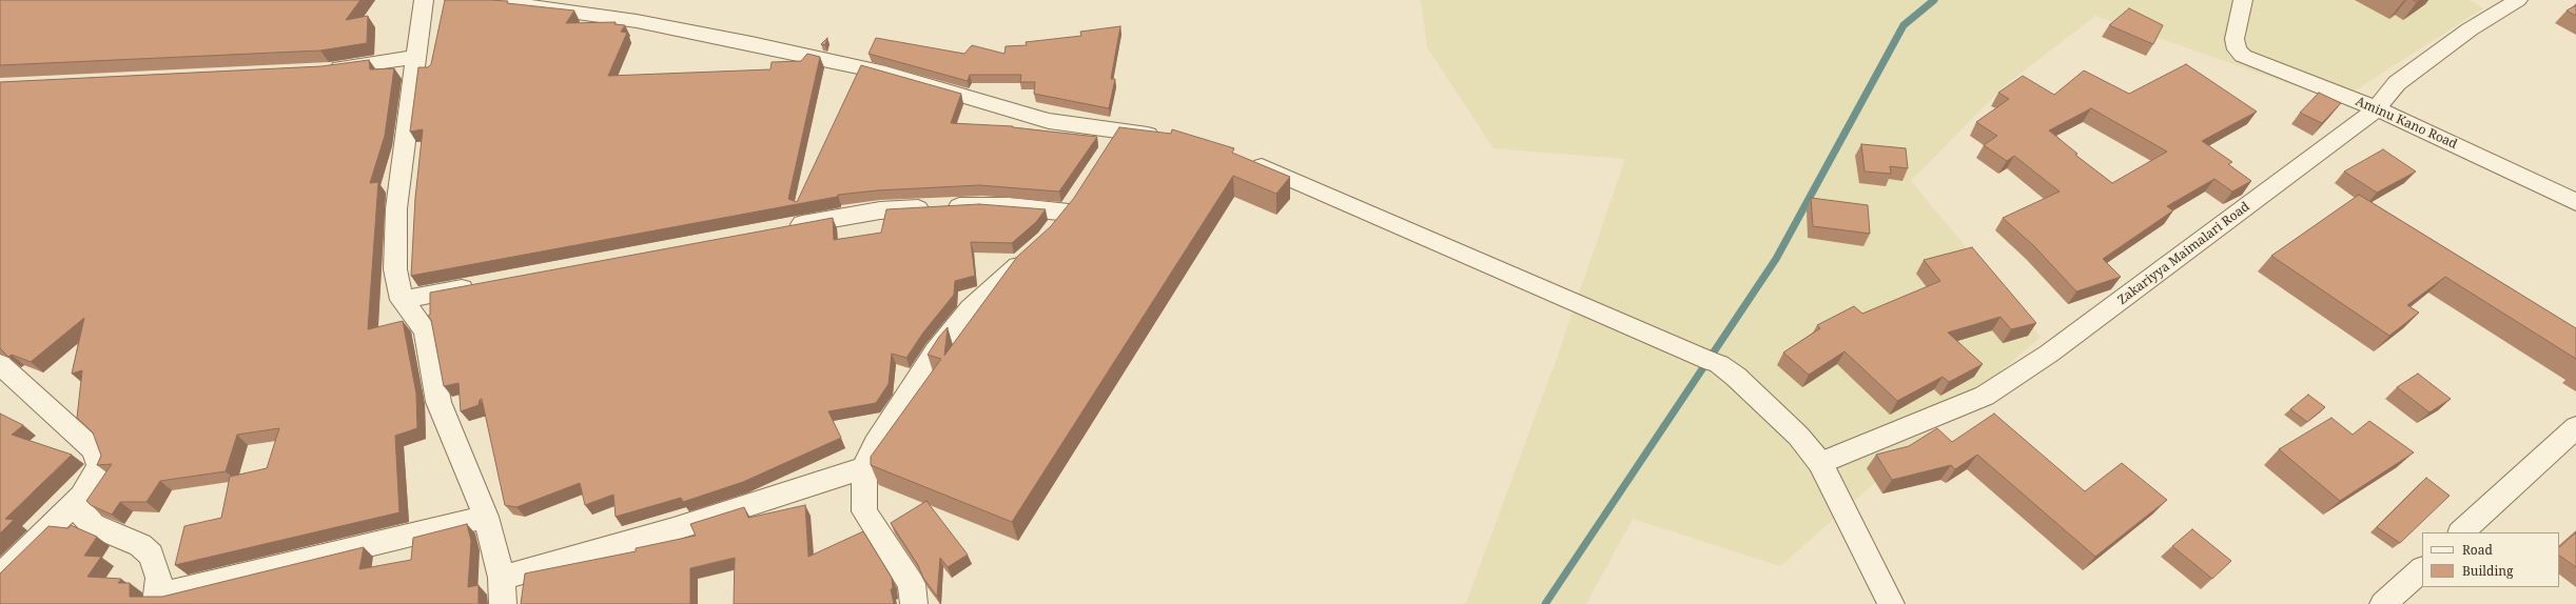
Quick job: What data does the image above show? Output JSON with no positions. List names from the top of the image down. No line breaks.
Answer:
{"streets":{"street":["Aminu Kano Road","Zakariyya Maimalari Road"]},"crossings":[["Aminu Kano Road","Zakariyya Maimalari Road"]],"legend":["Road","Building"]}
